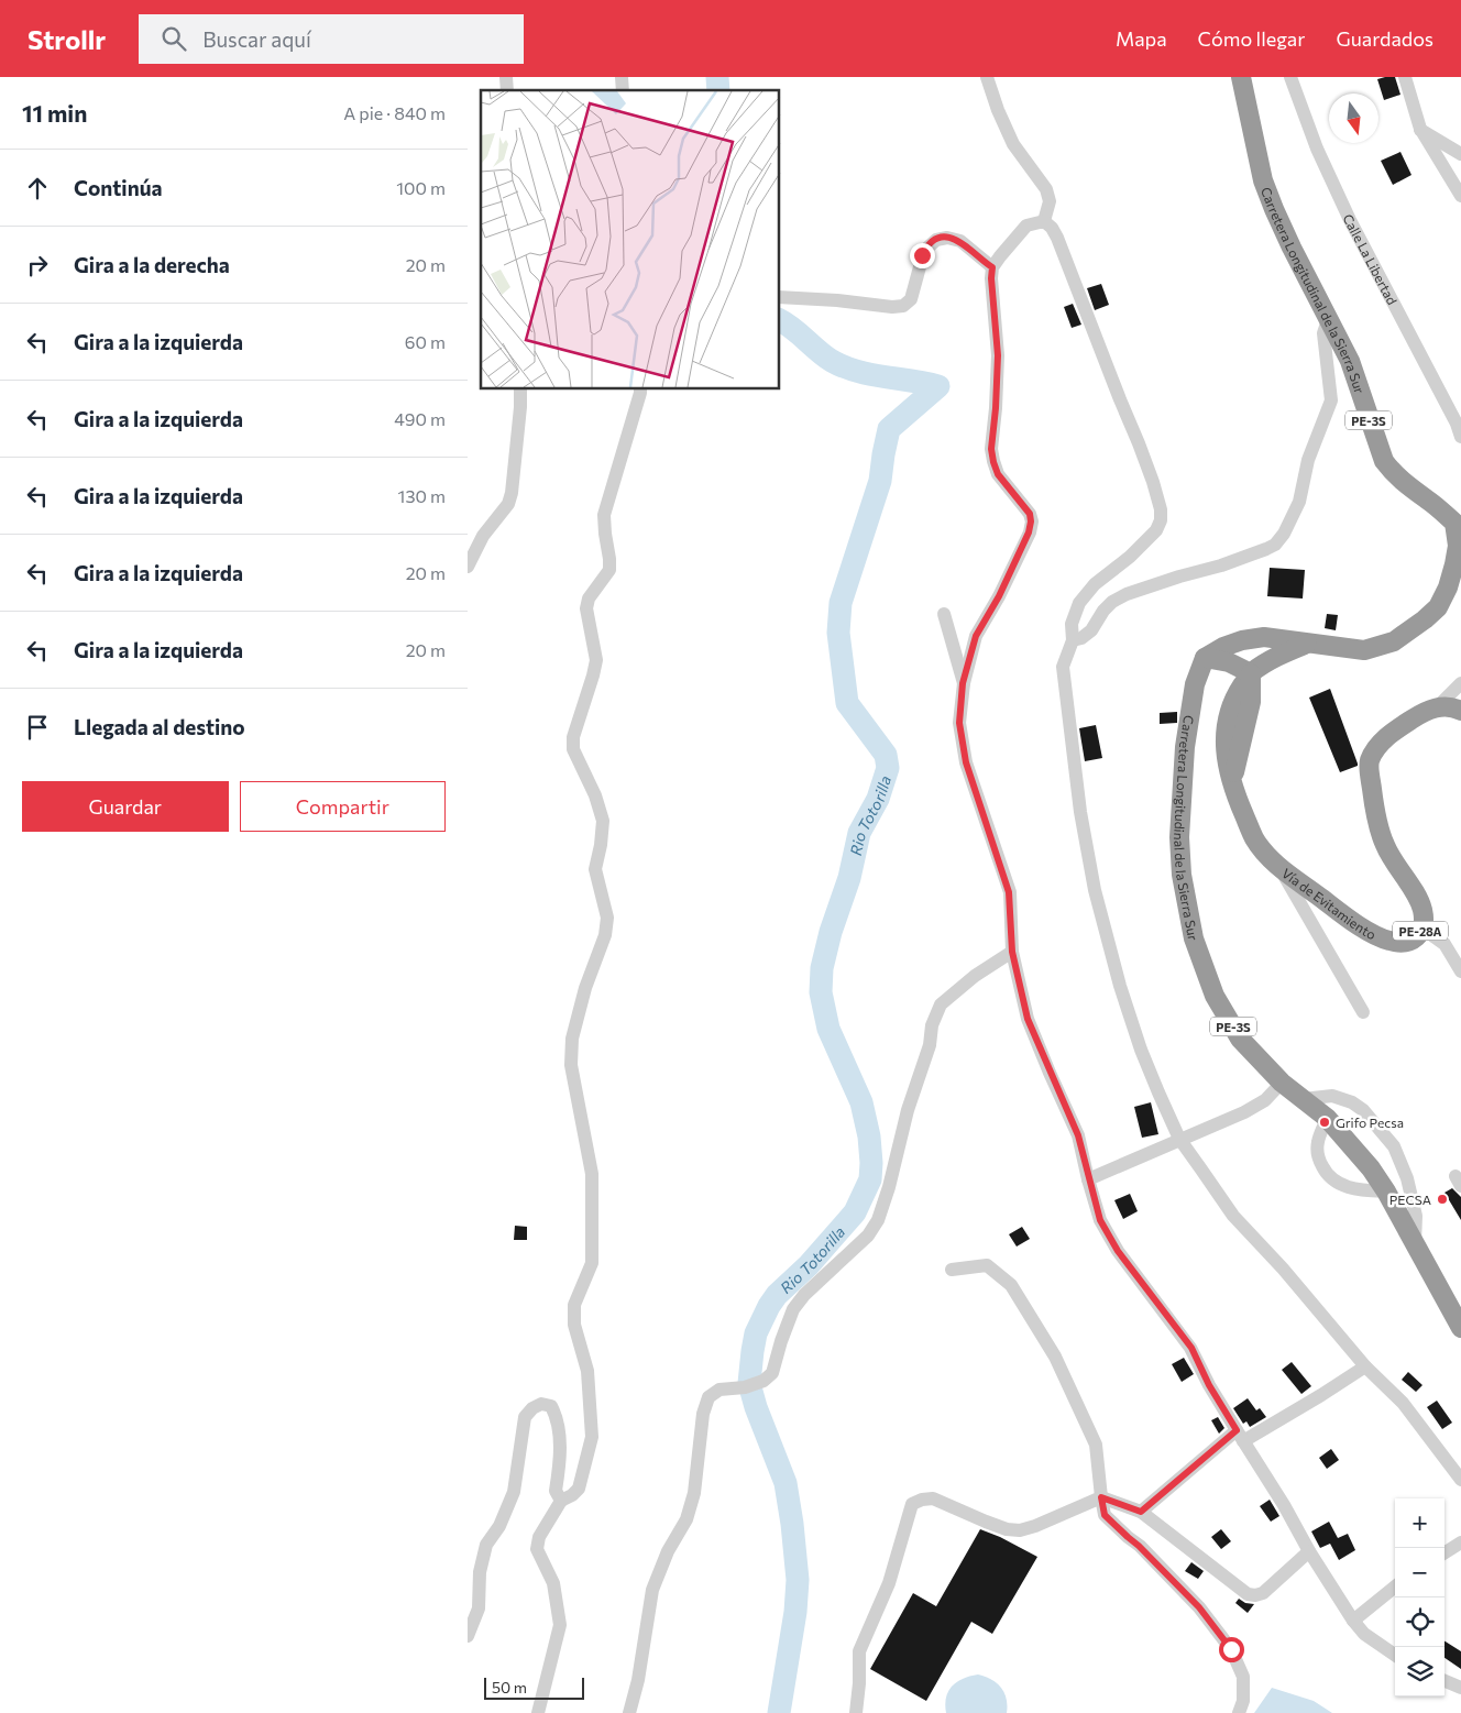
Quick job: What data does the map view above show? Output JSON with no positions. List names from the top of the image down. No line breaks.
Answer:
{"streets":{"highway":["Carretera Longitudinal de la Sierra Sur","PE-3S","Vía de Evitamiento","PE-28A"],"street":["Calle La Libertad"]},"crossings":[["Vía de Evitamiento","PE-28A"]],"water":["Rio Totorilla"],"places":["Grifo Pecsa","PECSA"],"scale_bar":"50 m","north":"bottom","page":{"header":"Strollr","search":"Buscar aquí","nav":["Mapa","Cómo llegar","Guardados"],"heading":["11 min","A pie · 840 m"],"list":[["Continúa","100 m"],["Gira a la derecha","20 m"],["Gira a la izquierda","60 m"],["Gira a la izquierda","490 m"],["Gira a la izquierda","130 m"],["Gira a la izquierda","20 m"],["Gira a la izquierda","20 m"],"Llegada al destino"],"buttons":["Guardar","Compartir"],"map_buttons":["+","−"],"scale":"50 m"}}
